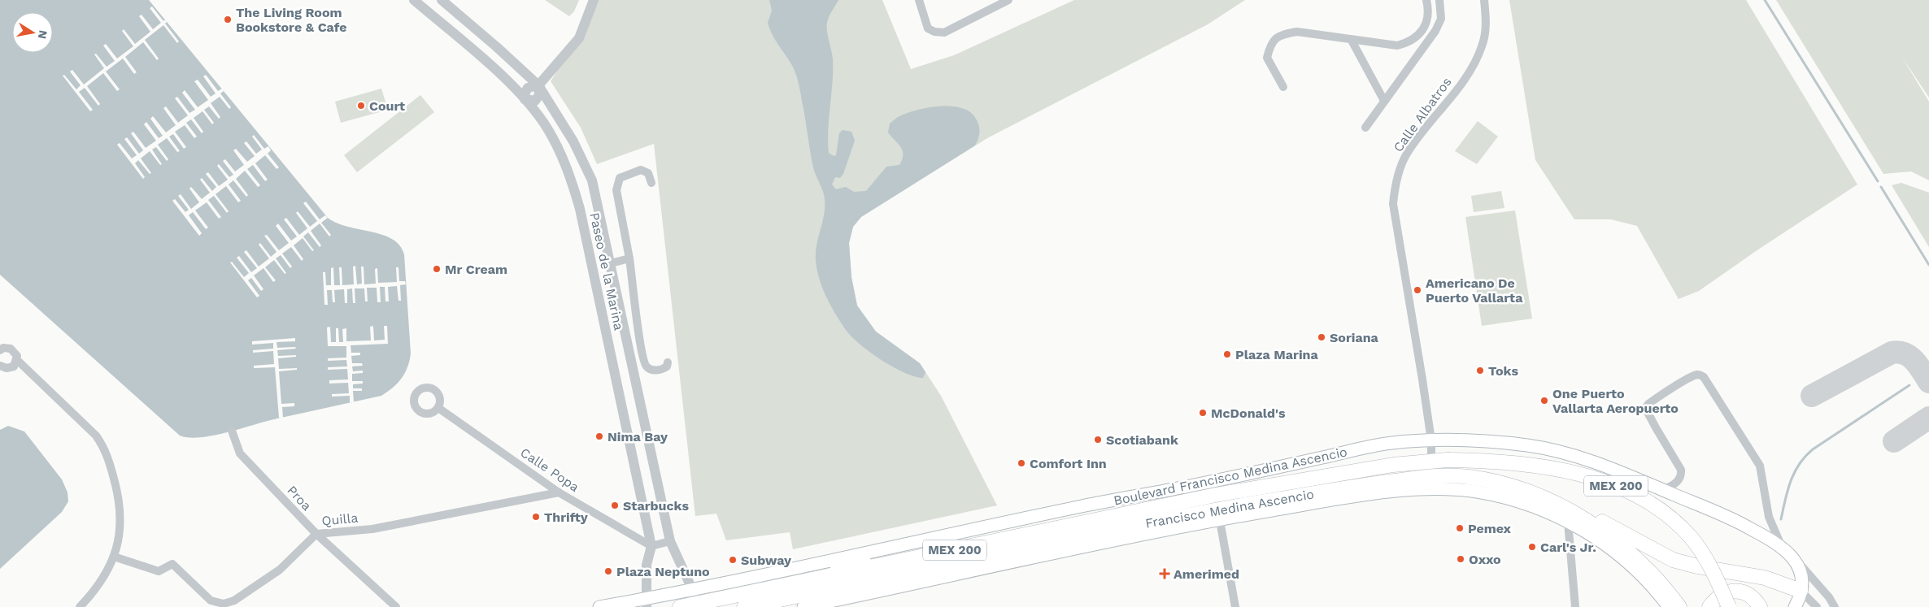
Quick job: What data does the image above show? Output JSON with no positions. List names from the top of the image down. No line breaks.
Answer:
{"streets":{"highway":["MEX 200","Francisco Medina Ascencio"],"main road":["Boulevard Francisco Medina Ascencio"],"street":["Calle Albatros","Paseo de la Marina","Calle Popa","Proa","Quilla"]},"crossings":[["Calle Albatros","Boulevard Francisco Medina Ascencio"],["Calle Albatros","Francisco Medina Ascencio"],["Paseo de la Marina","Calle Popa"],["Paseo de la Marina","Boulevard Francisco Medina Ascencio"],["Paseo de la Marina","Francisco Medina Ascencio"],["Calle Popa","Quilla"],["Proa","Quilla"]],"places":{"other":["The Living Room Bookstore & Cafe","Court","Mr Cream","Americano De Puerto Vallarta","Soriana","Plaza Marina","Toks","One Puerto Vallarta Aeropuerto","McDonald's","Nima Bay","Scotiabank","Comfort Inn","Starbucks","Thrifty","Pemex","Carl's Jr.","Oxxo","Subway","Plaza Neptuno"],"health":["Amerimed"]},"north":"right"}
